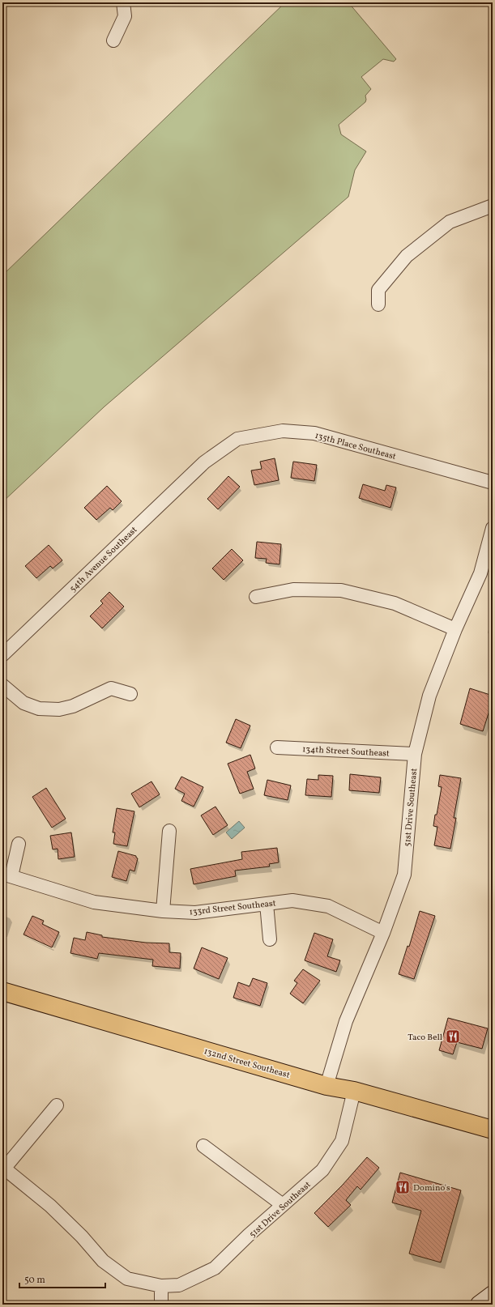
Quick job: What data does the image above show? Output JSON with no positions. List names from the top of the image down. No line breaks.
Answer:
{"streets":{"main road":["132nd Street Southeast"],"street":["135th Place Southeast","54th Avenue Southeast","134th Street Southeast","51st Drive Southeast","133rd Street Southeast"]},"crossings":[["135th Place Southeast","54th Avenue Southeast"],["134th Street Southeast","51st Drive Southeast"],["51st Drive Southeast","133rd Street Southeast"],["51st Drive Southeast","132nd Street Southeast"]],"places":{"restaurant":["Taco Bell","Domino's"]},"scale_bar":"50 m"}
